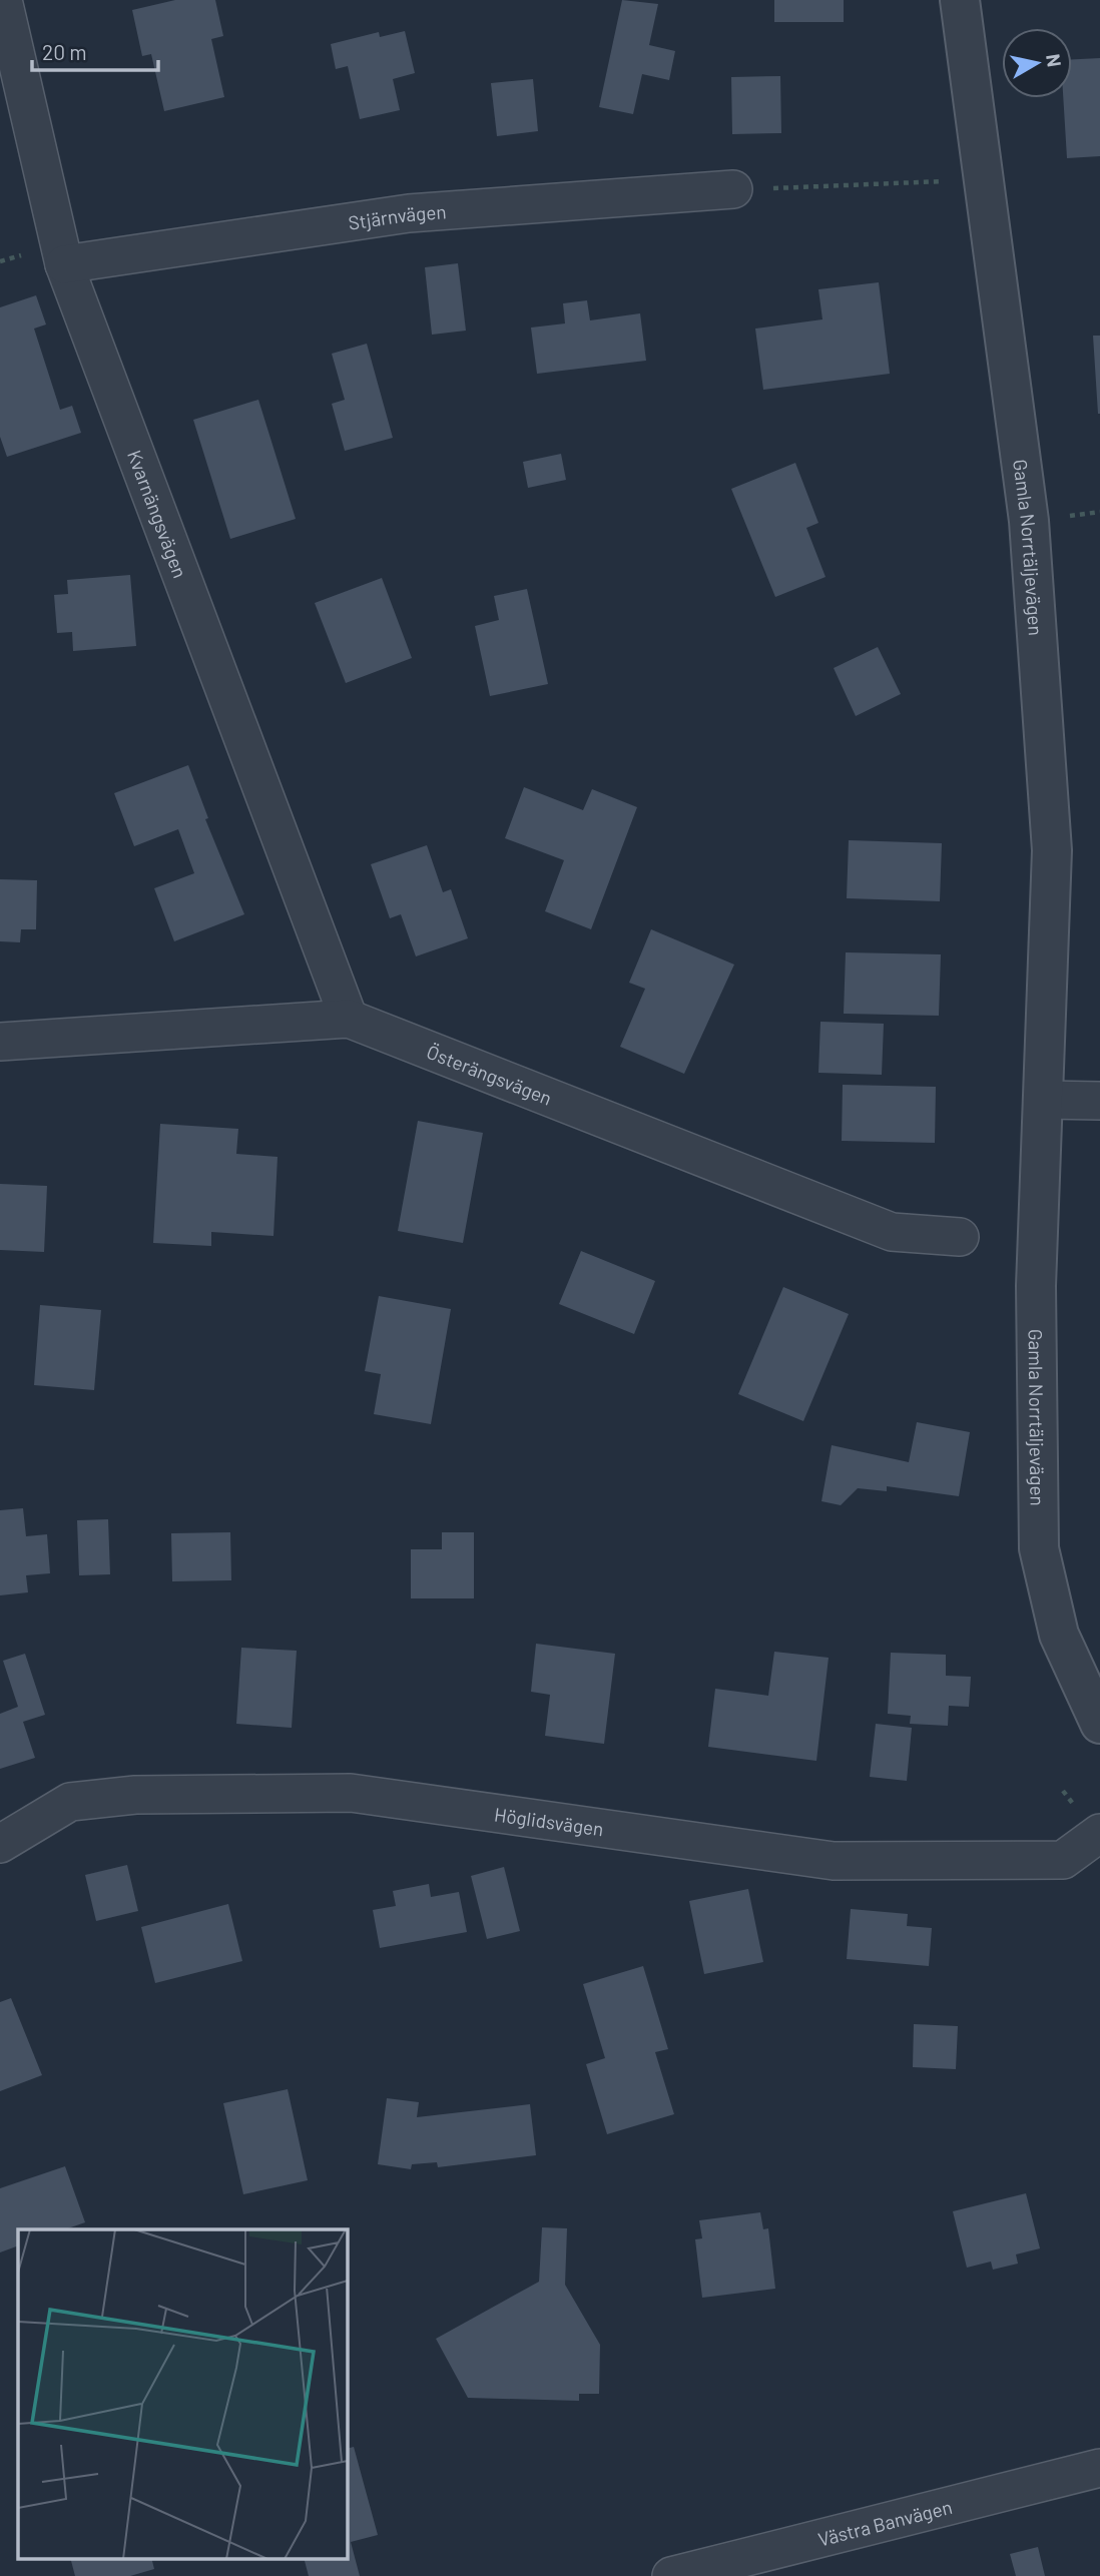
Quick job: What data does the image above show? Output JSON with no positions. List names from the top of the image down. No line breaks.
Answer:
{"streets":{"street":["Stjärnvägen","Kvarnängsvägen","Gamla Norrtäljevägen","Österängsvägen","Höglidsvägen","Västra Banvägen"]},"crossings":[["Stjärnvägen","Kvarnängsvägen"],["Kvarnängsvägen","Österängsvägen"]],"scale_bar":"20 m","north":"right"}
